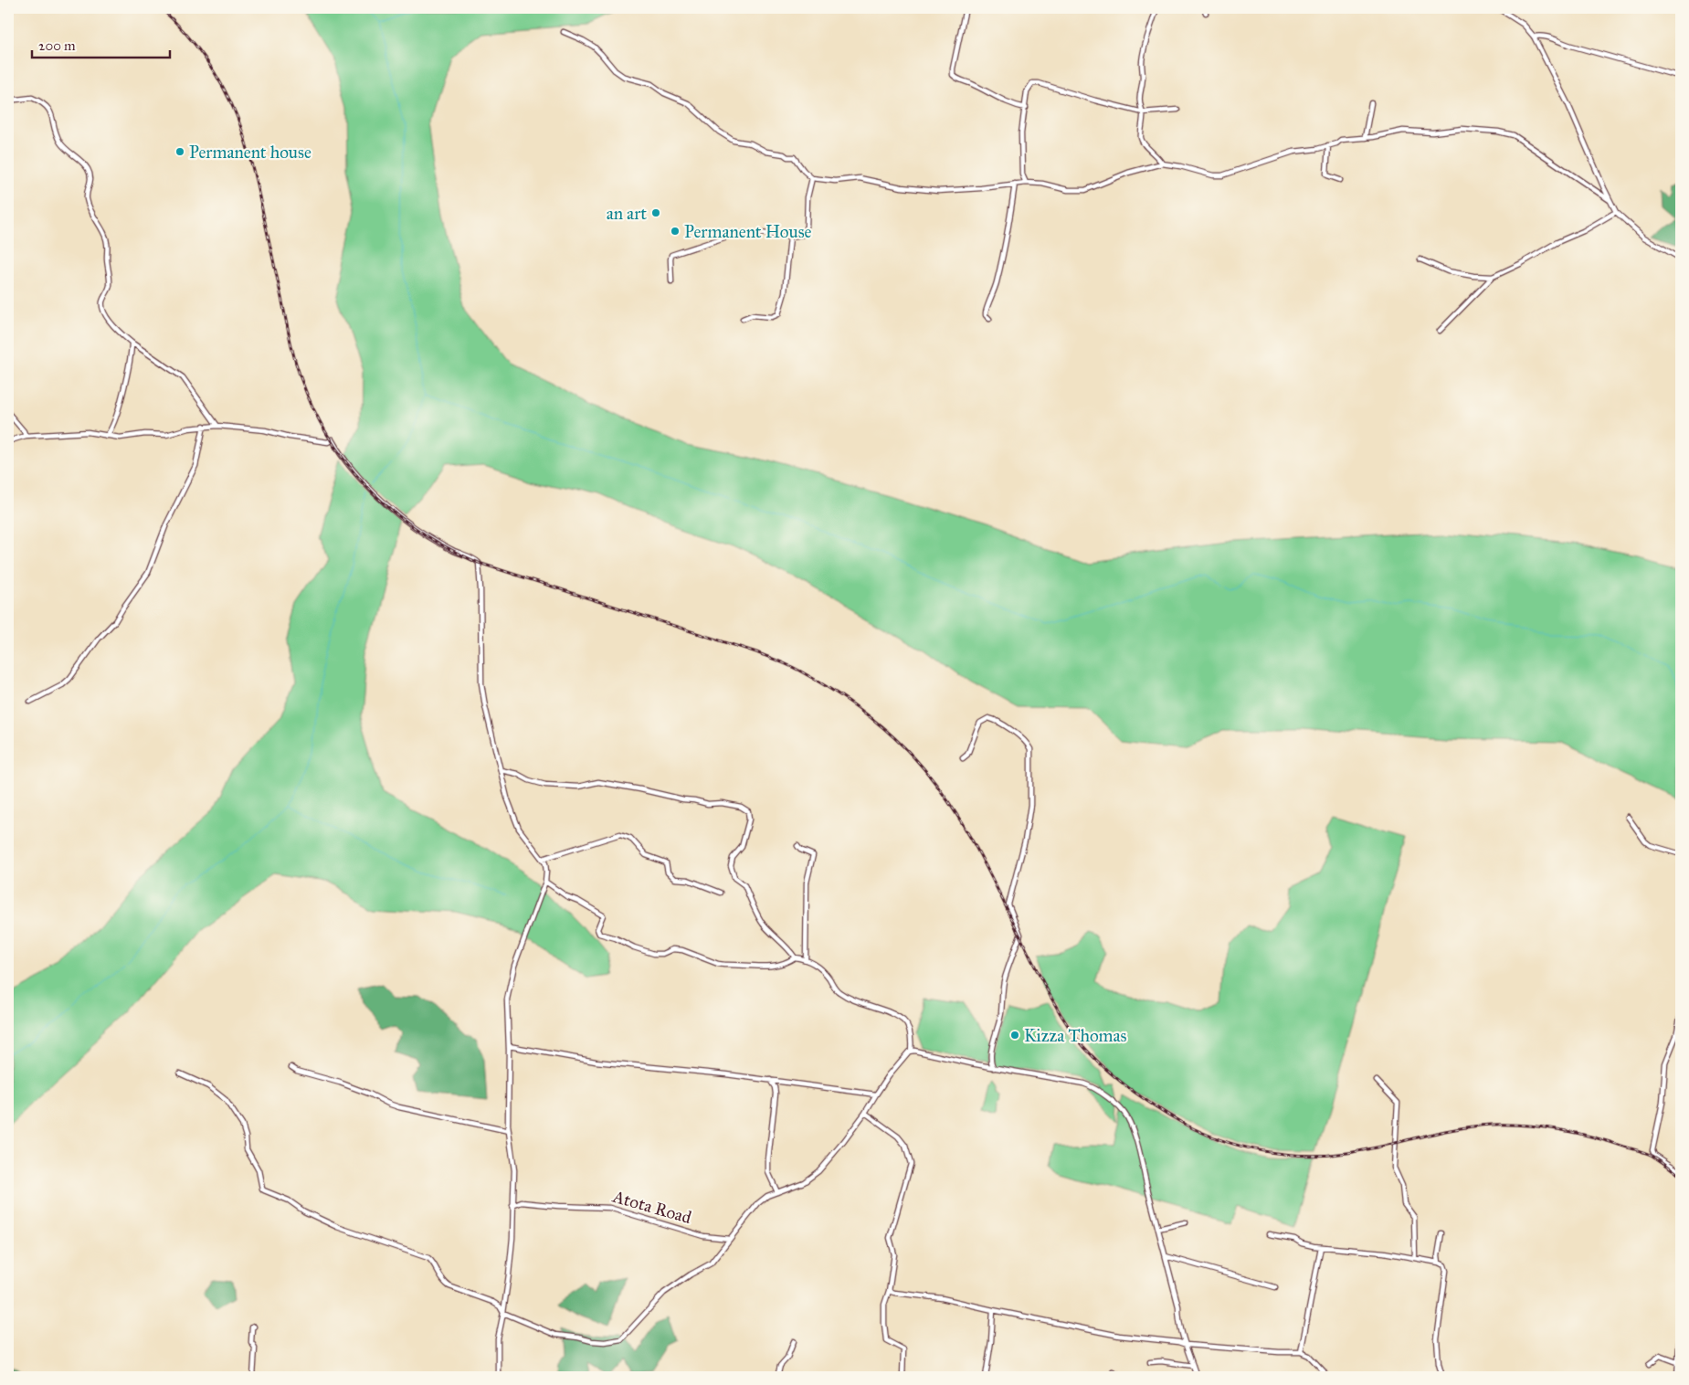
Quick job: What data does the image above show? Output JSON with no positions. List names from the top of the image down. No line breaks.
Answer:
{"streets":{"street":["Atota Road"]},"places":["Permanent house","an art","Permanent House","Kizza Thomas"],"scale_bar":"200 m"}
